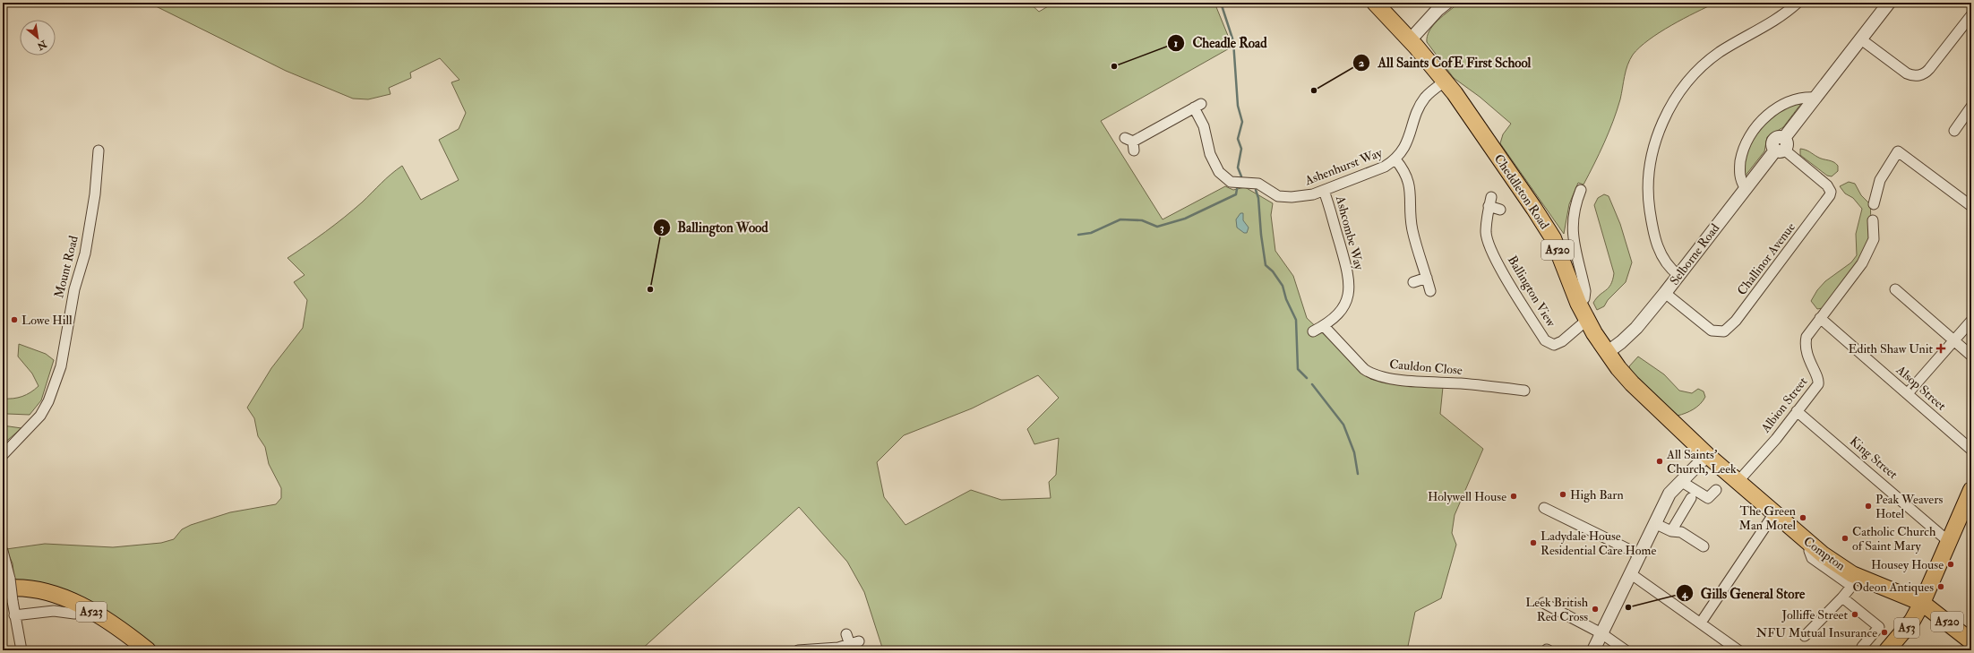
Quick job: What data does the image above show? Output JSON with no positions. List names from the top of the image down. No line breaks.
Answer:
{"streets":{"highway":["Cheddleton Road","A520","Compton","A523","A53"],"street":["Ashenhurst Way","Ashcombe Way","Selborne Road","Challinor Avenue","Mount Road","Ballington View","Cauldon Close","Alsop Street","Albion Street","King Street"]},"crossings":[["Ashenhurst Way","Cheddleton Road"],["Ashenhurst Way","Ashcombe Way"],["Cheddleton Road","Selborne Road"],["Cheddleton Road","Ballington View"],["Cheddleton Road","Compton"],["Ashcombe Way","Cauldon Close"],["A520","Compton"],["A520","A53"],["Selborne Road","Challinor Avenue"],["Alsop Street","Albion Street"],["Albion Street","King Street"],["Albion Street","Compton"],["King Street","A53"],["Compton","A53"]],"places":{"other":["Cheadle Road","All Saints CofE First School","Ballington Wood","Lowe Hill","All Saints' Church, Leek","High Barn","Holywell House","Peak Weavers Hotel","The Green Man Motel","Catholic Church of Saint Mary","Ladydale House Residential Care Home","Housey House","Odeon Antiques","Gills General Store","Leek British Red Cross","Jolliffe Street","NFU Mutual Insurance"],"health":["Edith Shaw Unit"]},"north":"bottom right"}
